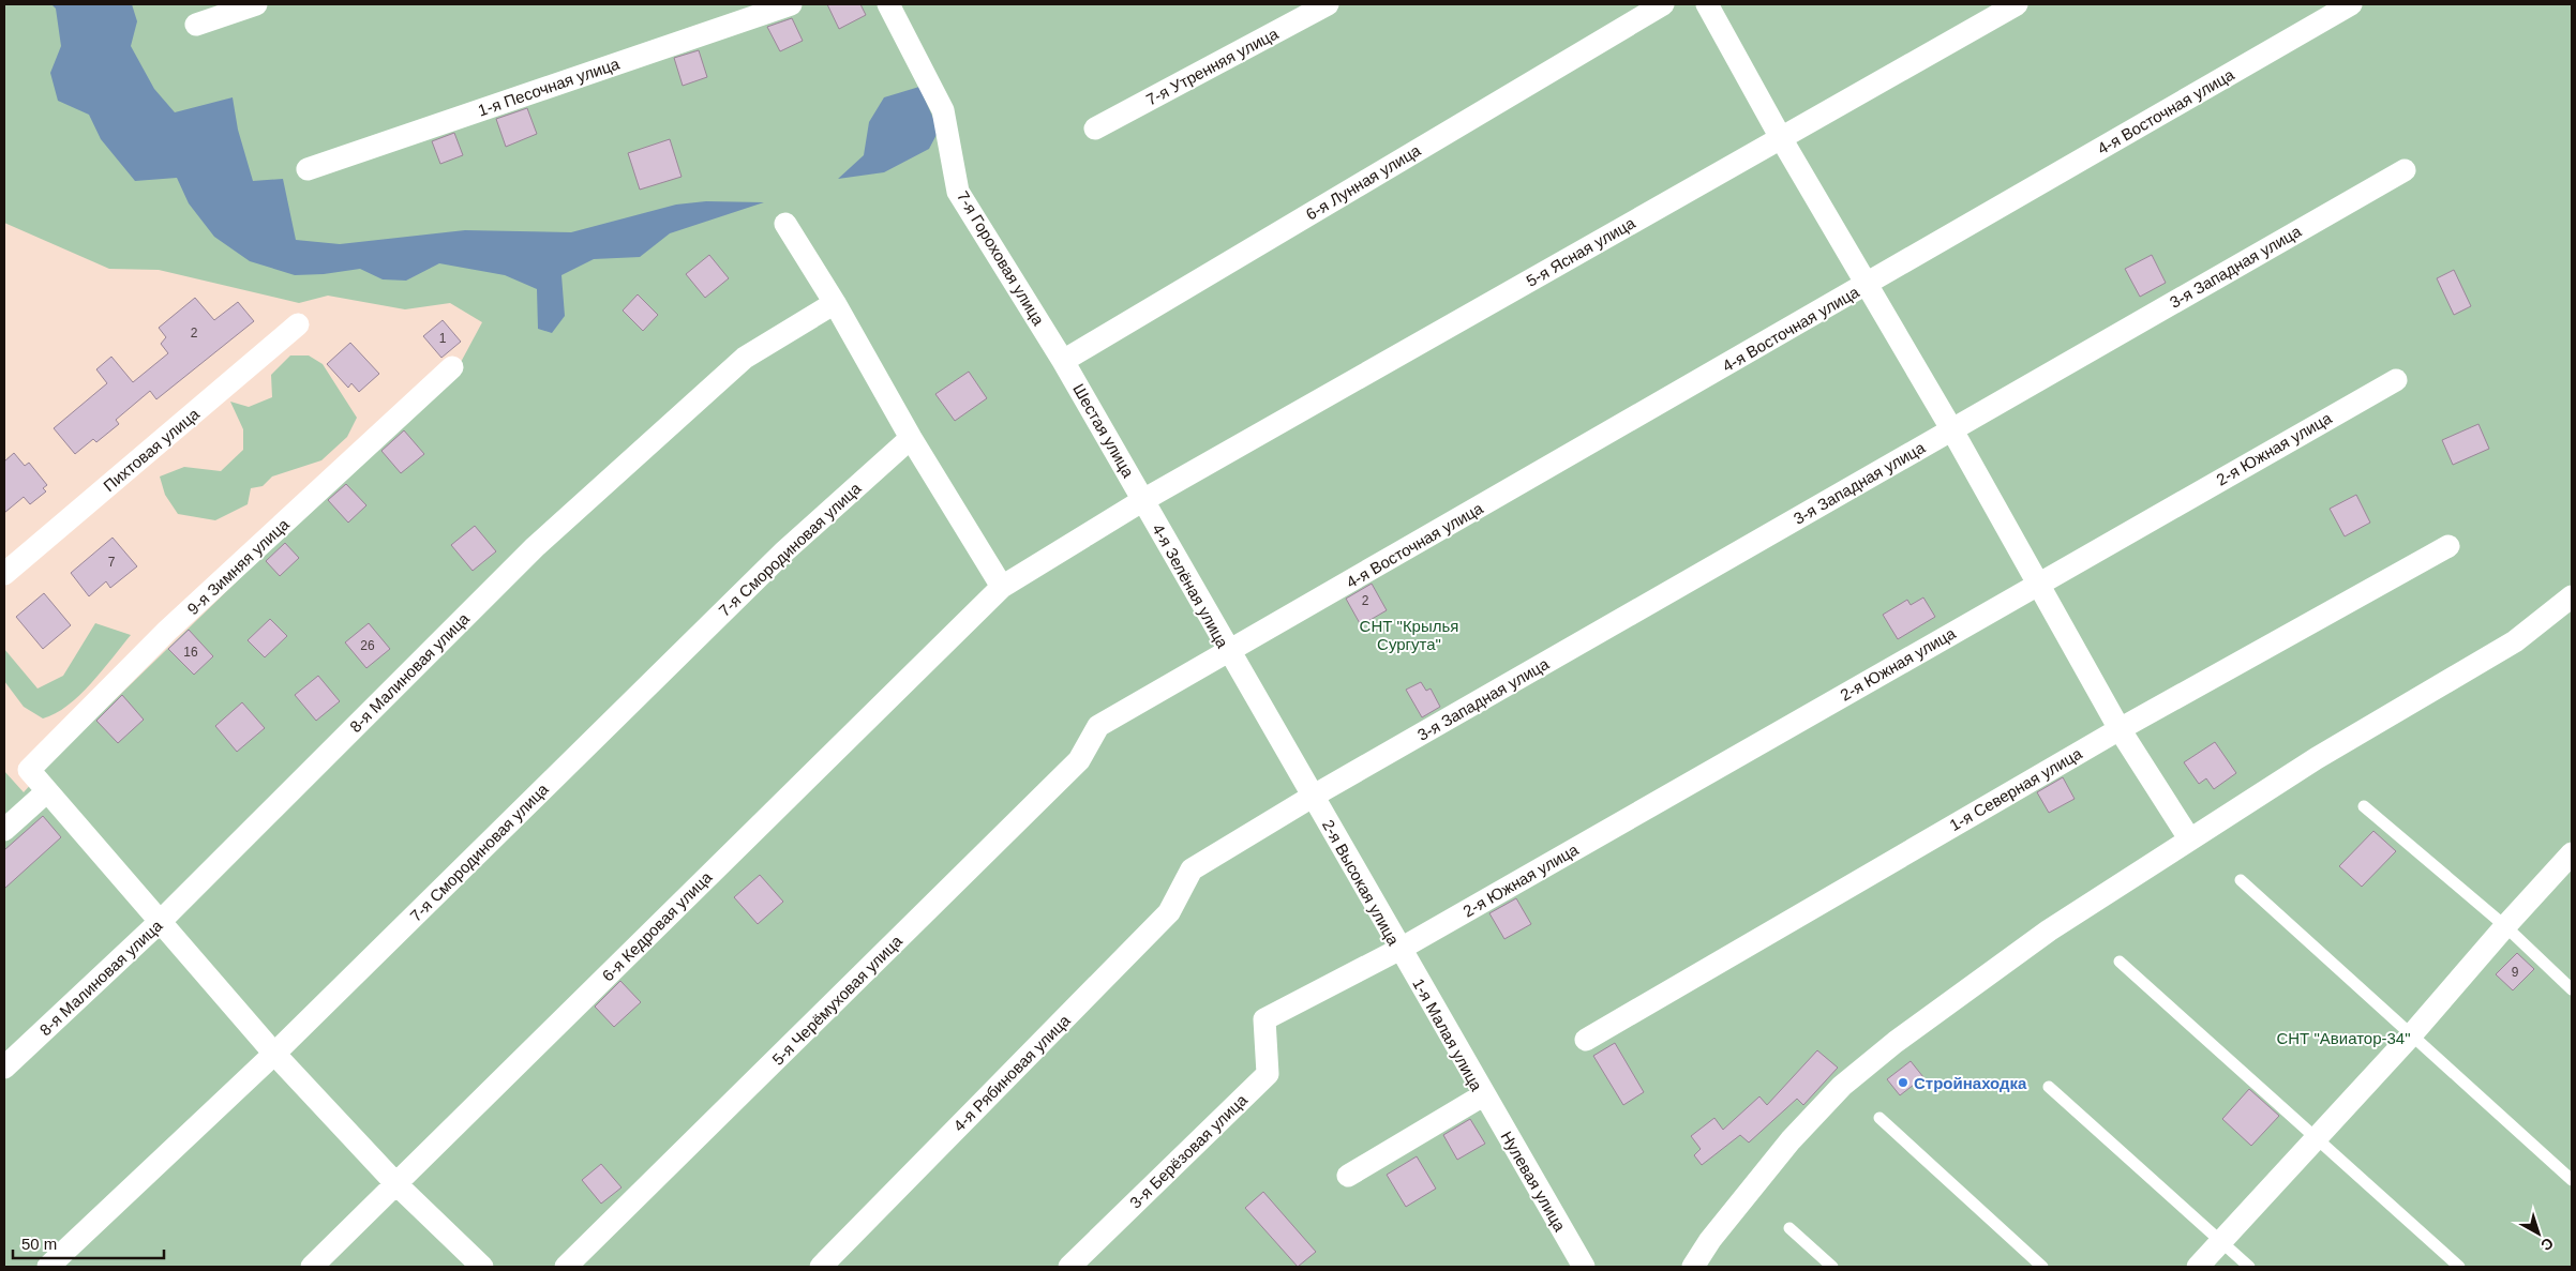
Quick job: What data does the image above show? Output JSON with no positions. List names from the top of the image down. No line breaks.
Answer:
{"streets":{"street":["7-я Утренняя улица","1-я Песочная улица","4-я Восточная улица","6-я Лунная улица","5-я Ясная улица","7-я Гороховая улица","3-я Западная улица","Шестая улица","2-я Южная улица","Пихтовая улица","7-я Смородиновая улица","9-я Зимняя улица","4-я Зелёная улица","8-я Малиновая улица","1-я Северная улица","2-я Высокая улица","6-я Кедровая улица","5-я Черёмуховая улица","1-я Малая улица","4-я Рябиновая улица","3-я Берёзовая улица","Нулевая улица"]},"crossings":[["4-я Восточная улица","4-я Зелёная улица"],["4-я Восточная улица","2-я Высокая улица"],["6-я Лунная улица","7-я Гороховая улица"],["6-я Лунная улица","Шестая улица"],["5-я Ясная улица","Шестая улица"],["5-я Ясная улица","4-я Зелёная улица"],["5-я Ясная улица","6-я Кедровая улица"],["7-я Гороховая улица","Шестая улица"],["3-я Западная улица","2-я Высокая улица"],["3-я Западная улица","4-я Рябиновая улица"],["Шестая улица","4-я Зелёная улица"],["2-я Южная улица","2-я Высокая улица"],["2-я Южная улица","1-я Малая улица"],["4-я Зелёная улица","2-я Высокая улица"],["4-я Зелёная улица","5-я Черёмуховая улица"],["2-я Высокая улица","1-я Малая улица"],["2-я Высокая улица","3-я Берёзовая улица"],["1-я Малая улица","Нулевая улица"]],"parks":["CНТ \"Крылья Сургута\"","СНТ \"Авиатор-34\""],"places":["Стройнаходка"],"house_numbers":["2","1","7","2","26","16","9"],"scale_bar":"50 m","north":"bottom right"}
